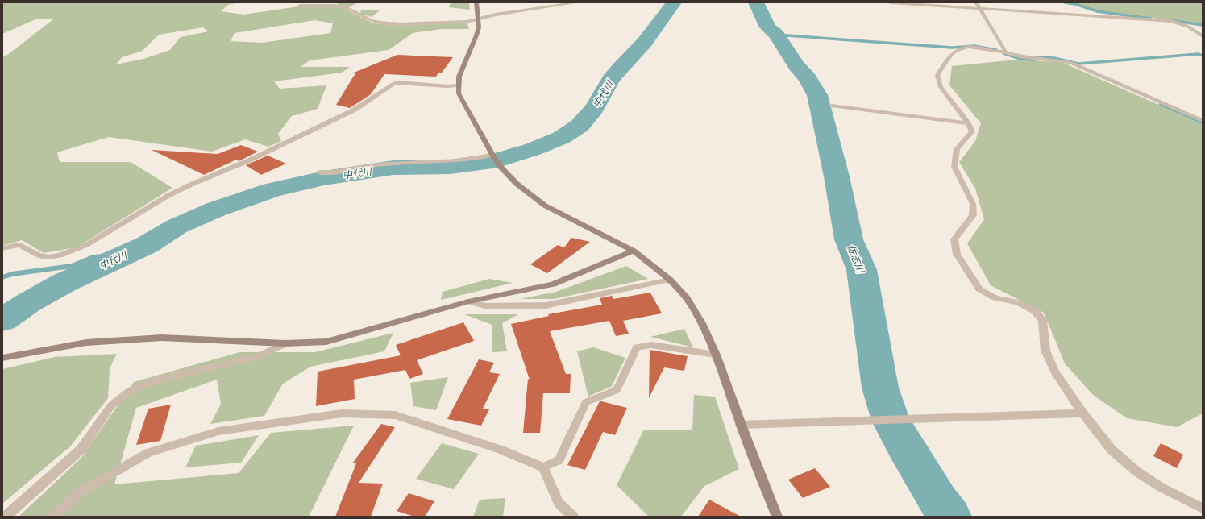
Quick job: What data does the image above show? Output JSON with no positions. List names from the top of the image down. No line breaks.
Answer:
{"water":["中代川","佐志川"]}
